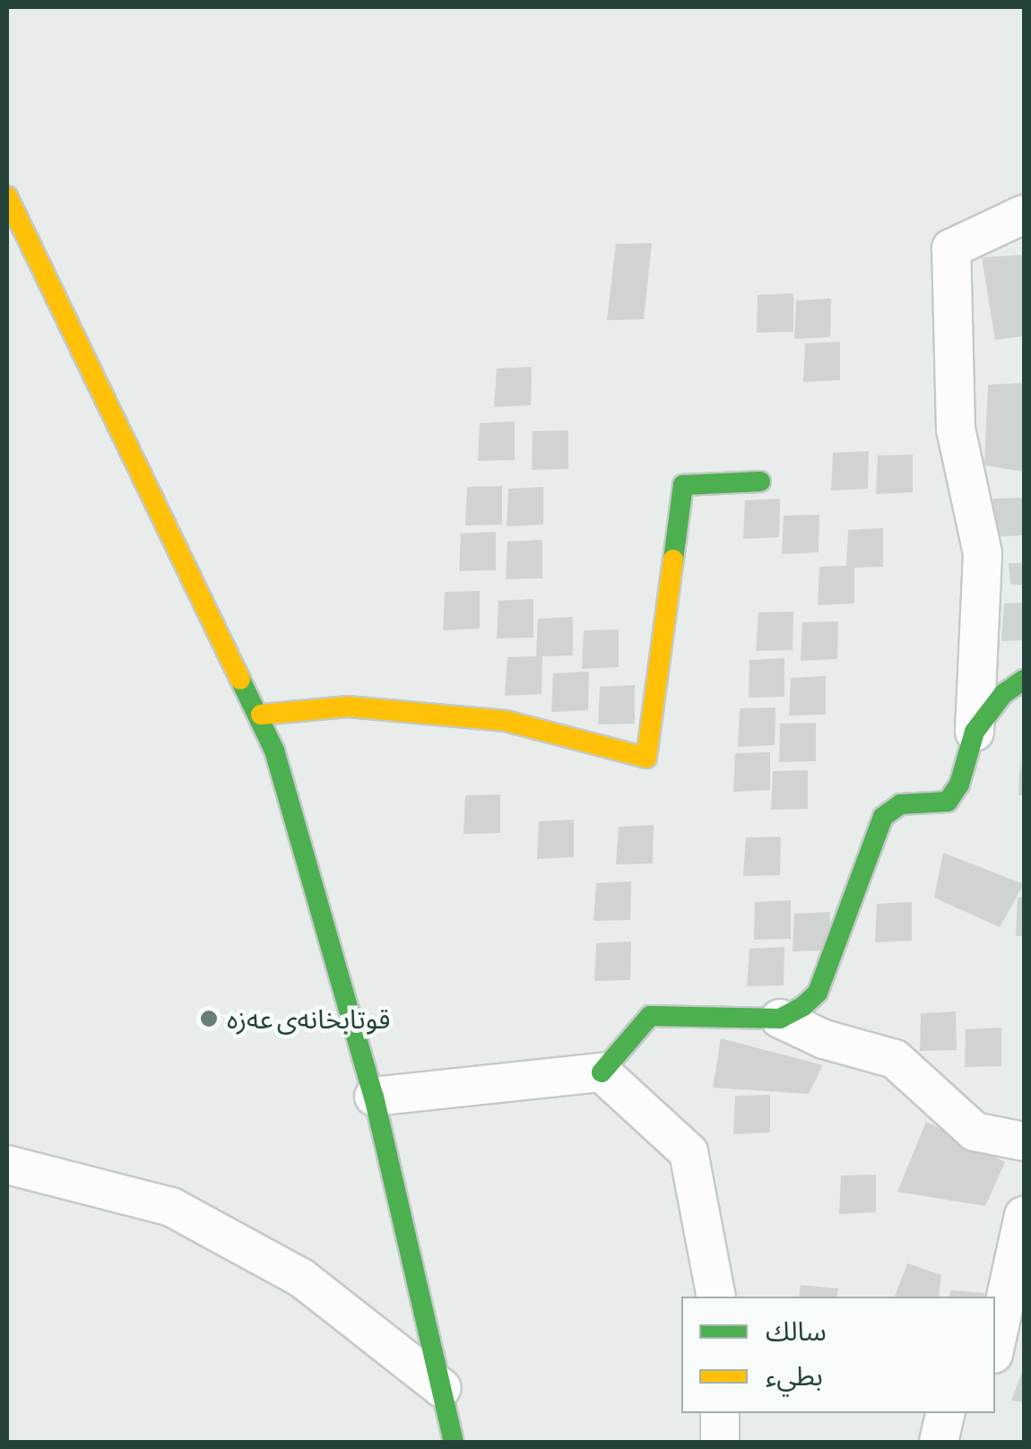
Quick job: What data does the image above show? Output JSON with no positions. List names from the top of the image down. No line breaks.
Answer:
{"places":["قوتابخانەی عەزە"],"legend":["سالك","بطيء"]}
